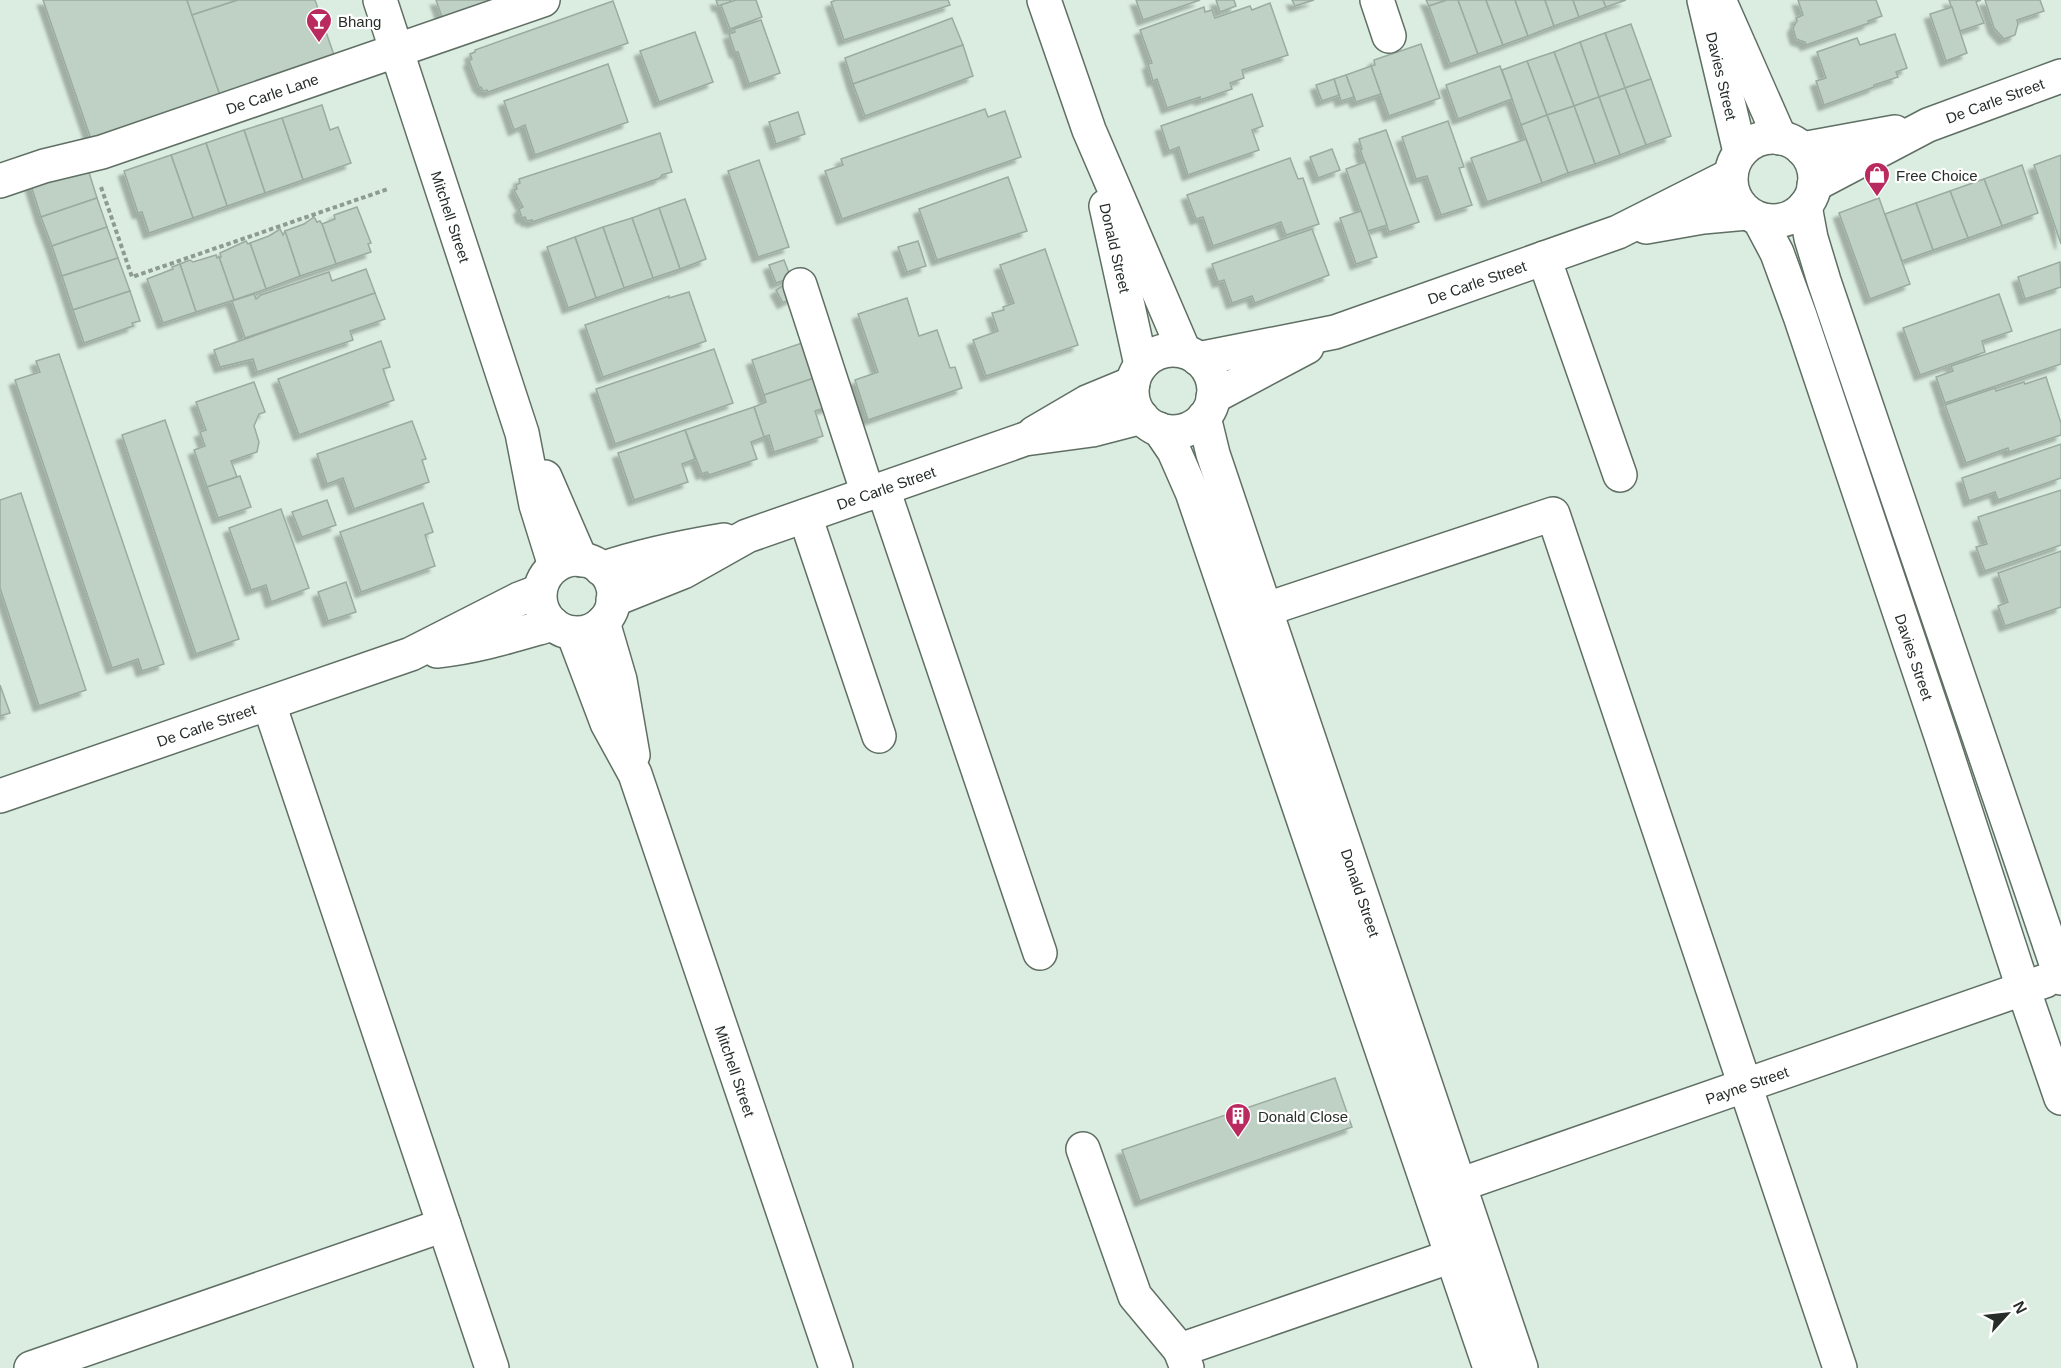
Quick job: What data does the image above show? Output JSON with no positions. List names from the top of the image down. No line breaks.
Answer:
{"streets":{"street":["Davies Street","De Carle Lane","De Carle Street","Mitchell Street","Donald Street","Payne Street"]},"crossings":[["Davies Street","De Carle Street"],["Davies Street","Payne Street"],["De Carle Lane","Mitchell Street"],["De Carle Street","Mitchell Street"],["De Carle Street","Donald Street"],["Donald Street","Payne Street"]],"places":{"bar":["Bhang"],"shop":["Free Choice"],"building":["Donald Close"]},"north":"top right"}
